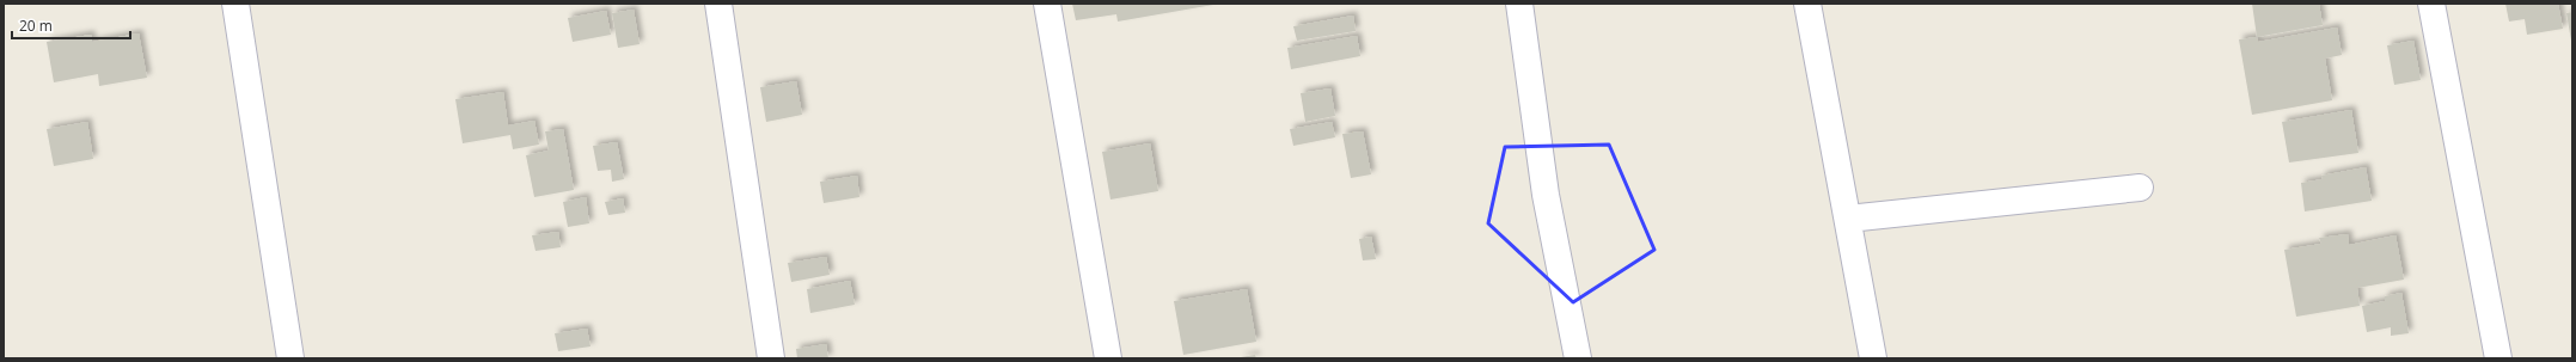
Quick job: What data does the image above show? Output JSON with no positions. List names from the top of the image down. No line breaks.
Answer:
{"scale_bar":"20 m"}
